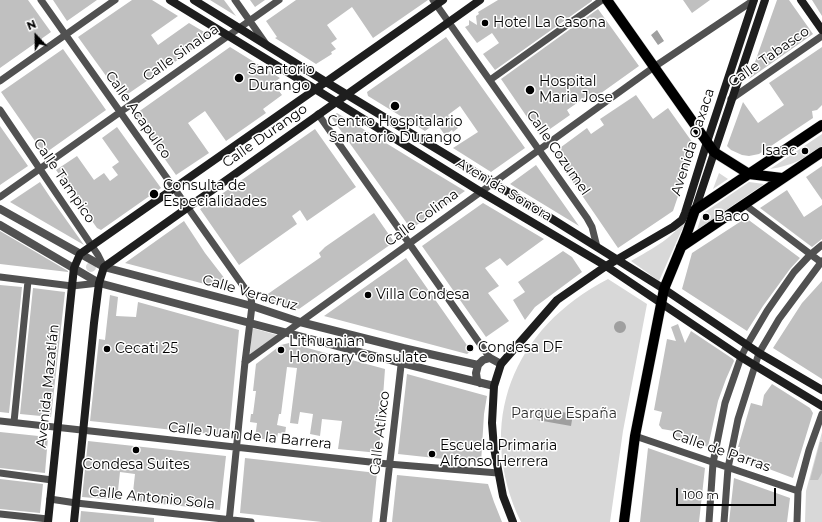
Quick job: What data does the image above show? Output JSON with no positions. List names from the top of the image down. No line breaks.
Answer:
{"streets":{"main road":["Calle Durango","Avenida Oaxaca","Avenida Sonora","Avenida Mazatlán"],"street":["Calle Sinaloa","Calle Tabasco","Calle Acapulco","Calle Cozumel","Calle Tampico","Calle Colima","Calle Veracruz","Calle Atlixco","Calle Juan de la Barrera","Calle de Parras","Calle Antonio Sola"]},"crossings":[["Calle Sinaloa","Calle Acapulco"],["Calle Sinaloa","Calle Tampico"],["Calle Sinaloa","Avenida Sonora"],["Calle Tabasco","Avenida Oaxaca"],["Calle Acapulco","Calle Durango"],["Calle Acapulco","Calle Veracruz"],["Calle Durango","Calle Cozumel"],["Calle Durango","Calle Tampico"],["Calle Durango","Avenida Sonora"],["Calle Durango","Calle Veracruz"],["Calle Durango","Avenida Mazatlán"],["Avenida Oaxaca","Avenida Sonora"],["Avenida Oaxaca","Calle Colima"],["Avenida Oaxaca","Calle Veracruz"],["Avenida Oaxaca","Calle de Parras"],["Calle Cozumel","Avenida Sonora"],["Calle Cozumel","Calle Colima"],["Calle Tampico","Calle Veracruz"],["Avenida Sonora","Calle Colima"],["Calle Colima","Calle Veracruz"],["Calle Veracruz","Avenida Mazatlán"],["Calle Veracruz","Calle Atlixco"],["Avenida Mazatlán","Calle Juan de la Barrera"],["Avenida Mazatlán","Calle Antonio Sola"],["Calle Atlixco","Calle Juan de la Barrera"]],"parks":["Parque España"],"places":["Hotel La Casona","Sanatorio Durango","Hospital Maria Jose","Centro Hospitalario Sanatorio Durango","Isaac","Consulta de Especialidades","Baco","Villa Condesa","Condesa DF","Cecati 25","Lithuanian Honorary Consulate","Condesa Suites","Escuela Primaria Alfonso Herrera"],"scale_bar":"100 m","north":"top"}
